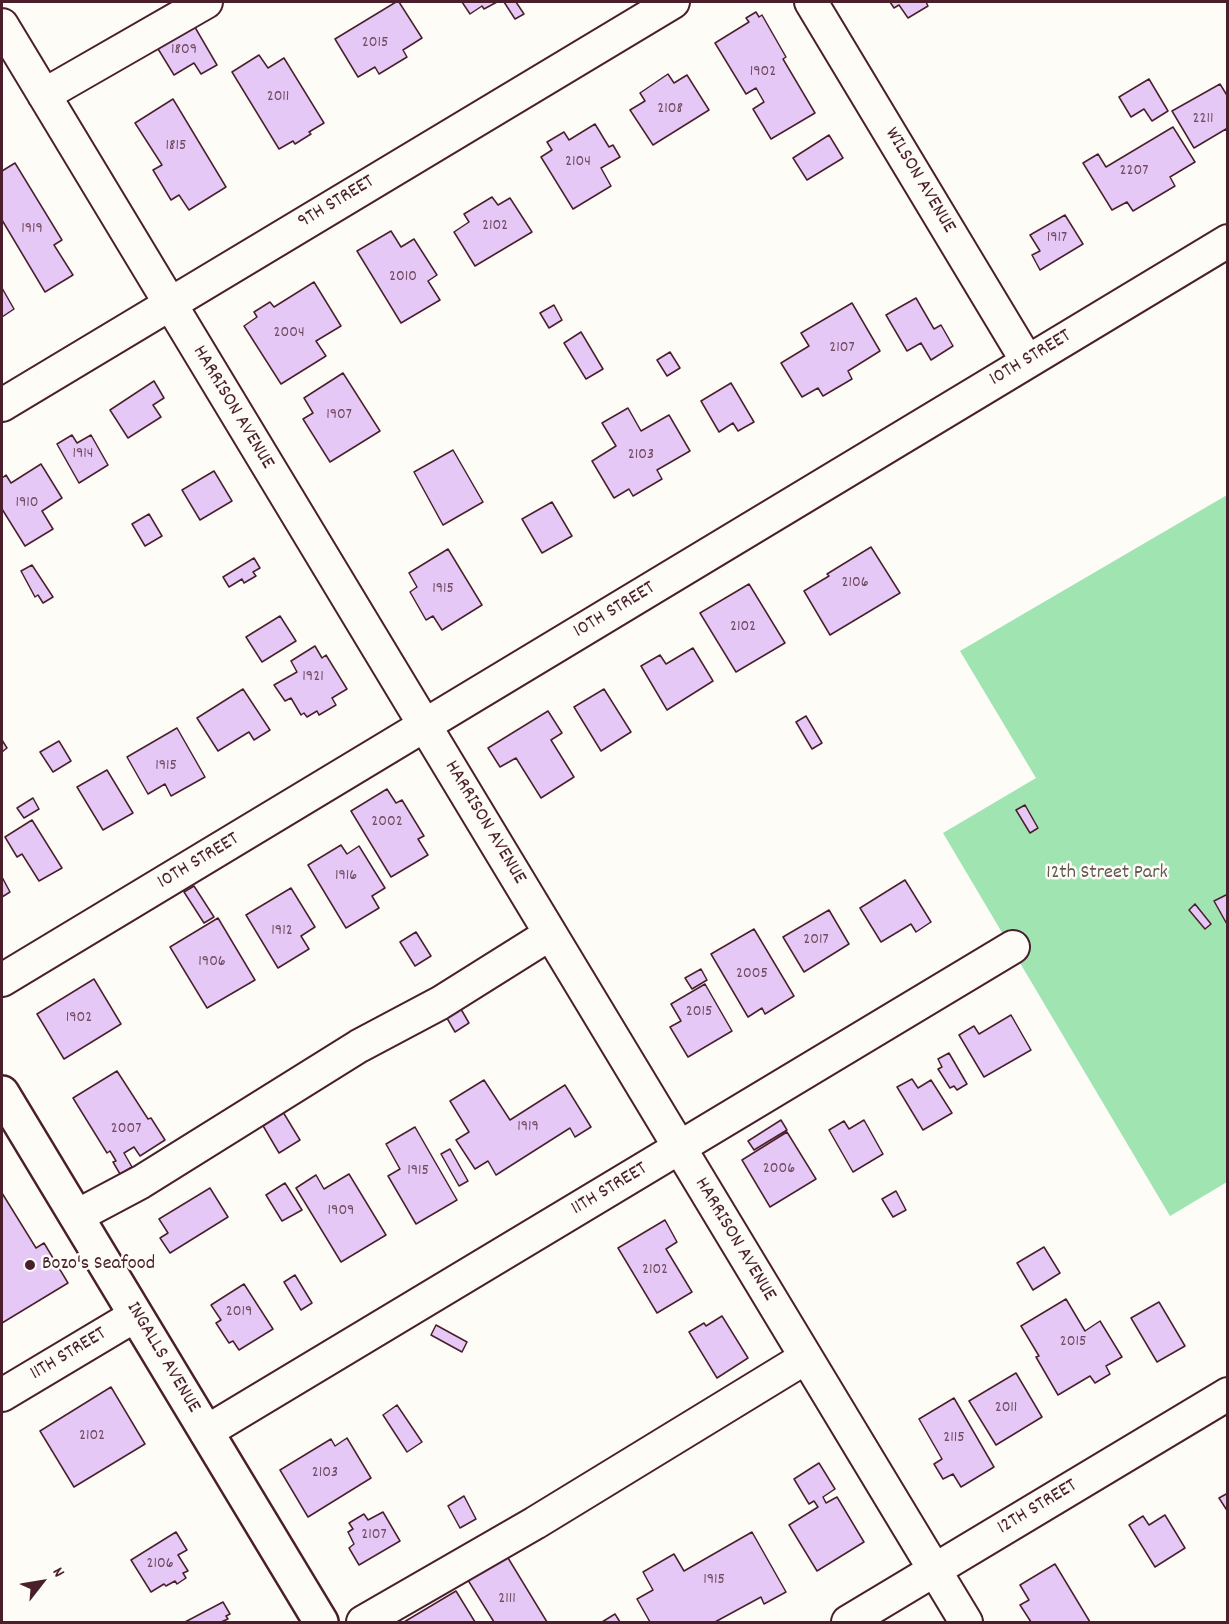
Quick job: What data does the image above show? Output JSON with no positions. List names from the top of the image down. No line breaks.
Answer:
{"streets":{"main road":["INGALLS AVENUE"],"street":["WILSON AVENUE","9TH STREET","10TH STREET","HARRISON AVENUE","11TH STREET","12TH STREET"]},"crossings":[["WILSON AVENUE","10TH STREET"],["9TH STREET","HARRISON AVENUE"],["10TH STREET","HARRISON AVENUE"],["HARRISON AVENUE","11TH STREET"],["HARRISON AVENUE","12TH STREET"],["11TH STREET","INGALLS AVENUE"]],"parks":["12th Street Park"],"places":["Bozo's Seafood"],"house_numbers":["2015","1809","1902","2011","2108","2211","1815","2104","2207","2102","1919","1917","2010","2004","2107","1907","1914","2103","1910","2106","1915","2102","1921","1915","2002","1916","1912","2017","1906","2005","2015","1902","1919","2007","2006","1915","1909","2102","2019","2015","2011","2102","2115","2103","2107","2106","1915","2111"],"north":"top right"}
